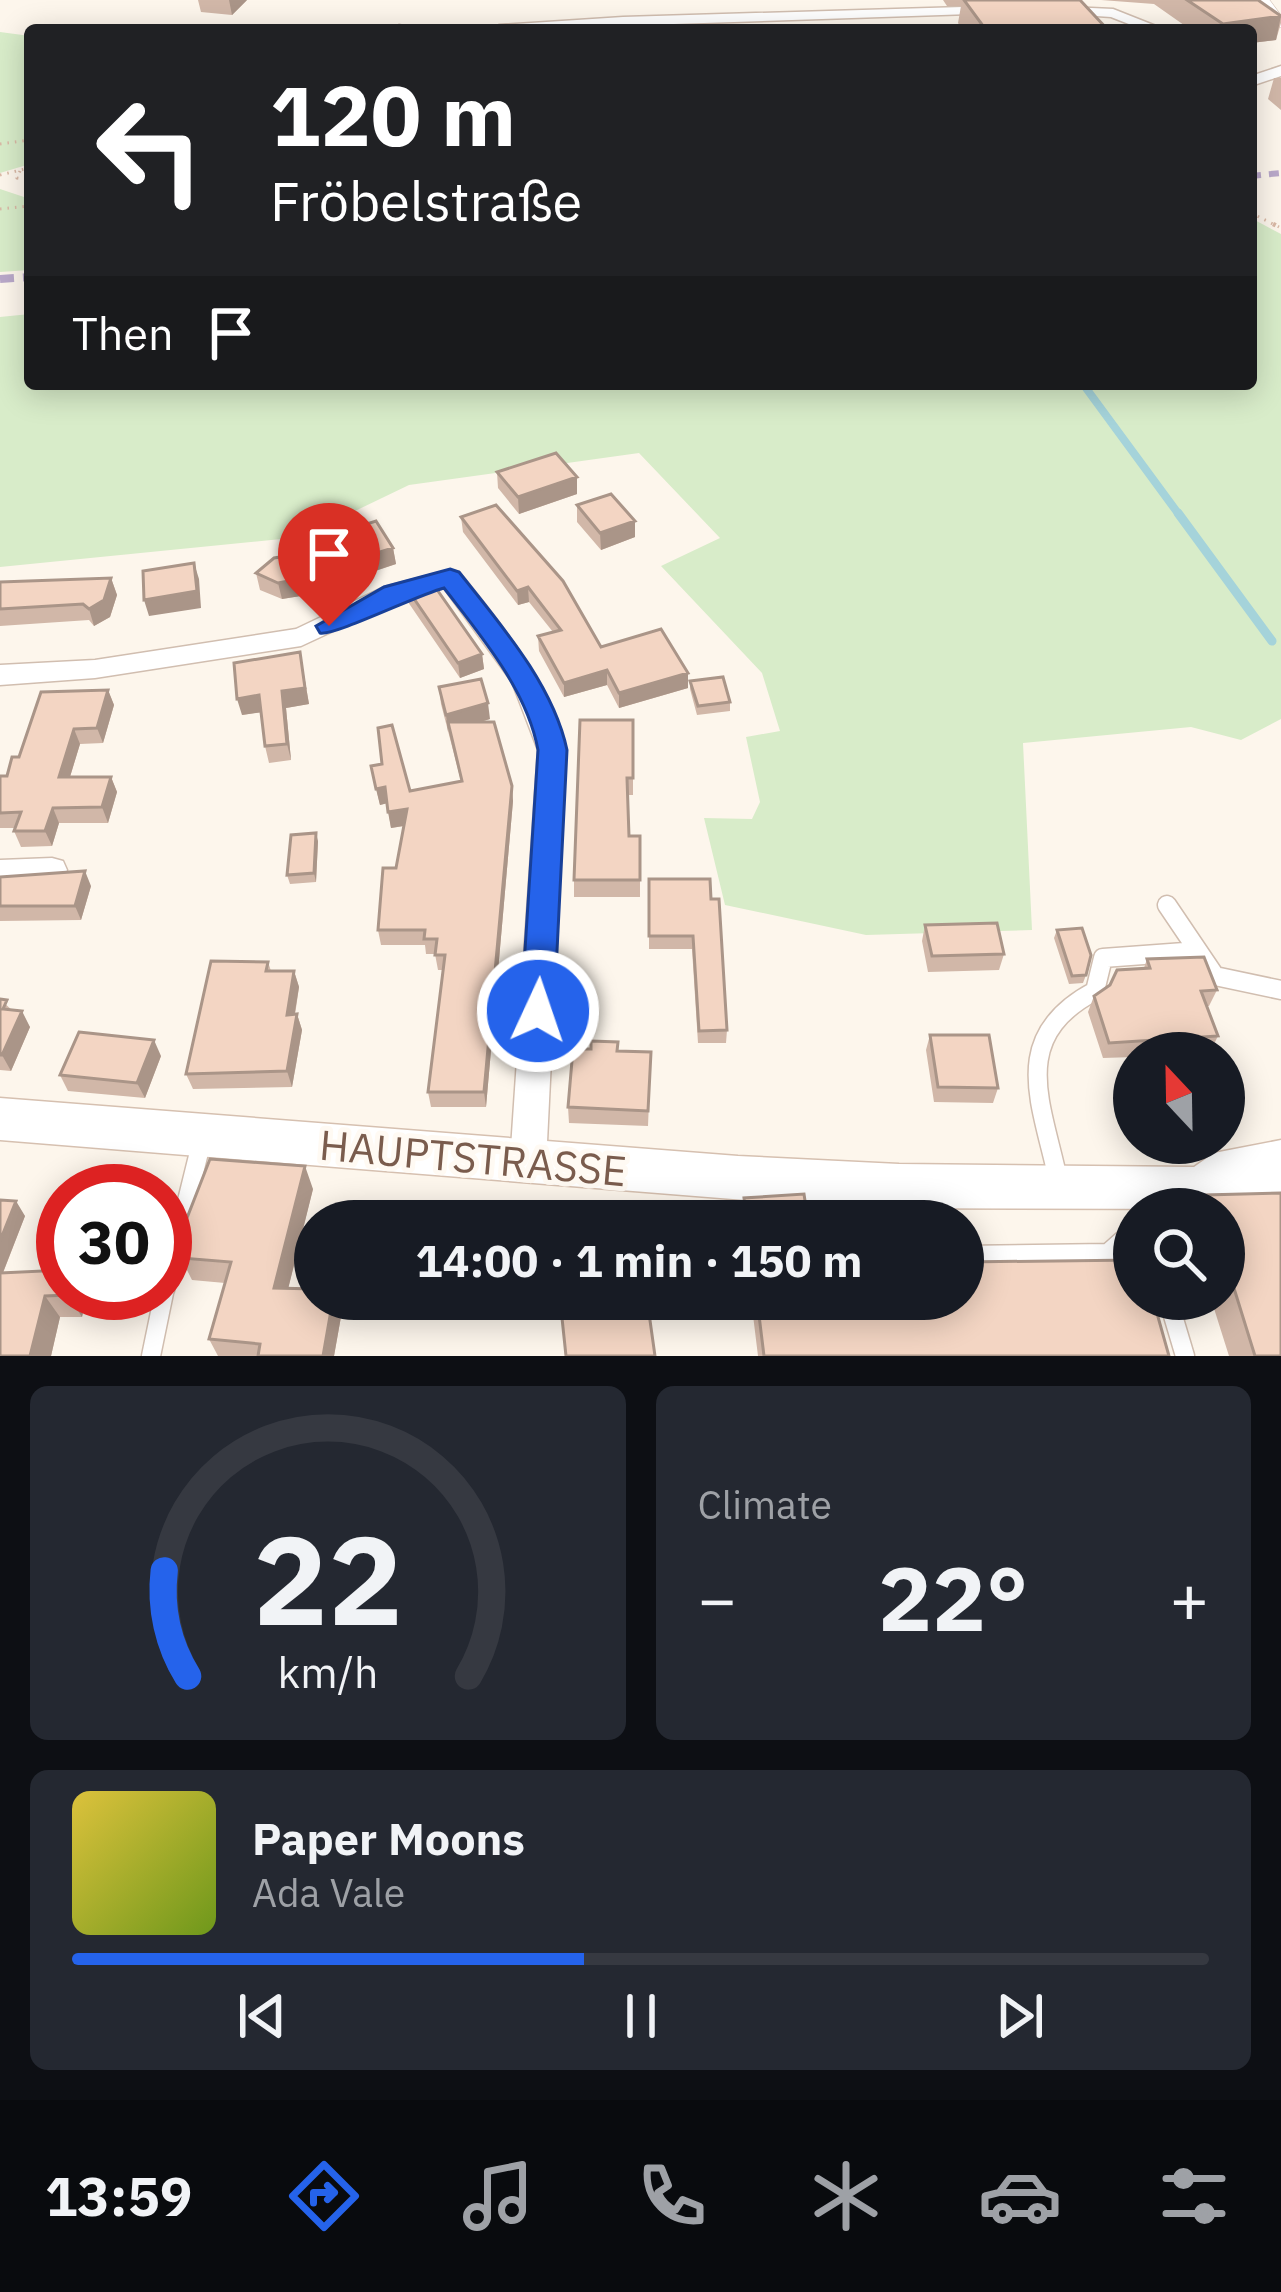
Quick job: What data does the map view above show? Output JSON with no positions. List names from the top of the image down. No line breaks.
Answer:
{"streets":{"main road":["HAUPTSTRASSE"]},"north":"top","page":{"turn":["120 m","Fröbelstraße"],"then":"Then","limit":"30","trip":"14:00 · 1 min · 150 m","tile":"Climate","heat":["−","22°","+"],"song":["Paper Moons","Ada Vale"],"tabs":"13:59","gauge":["22","km/h"]}}
